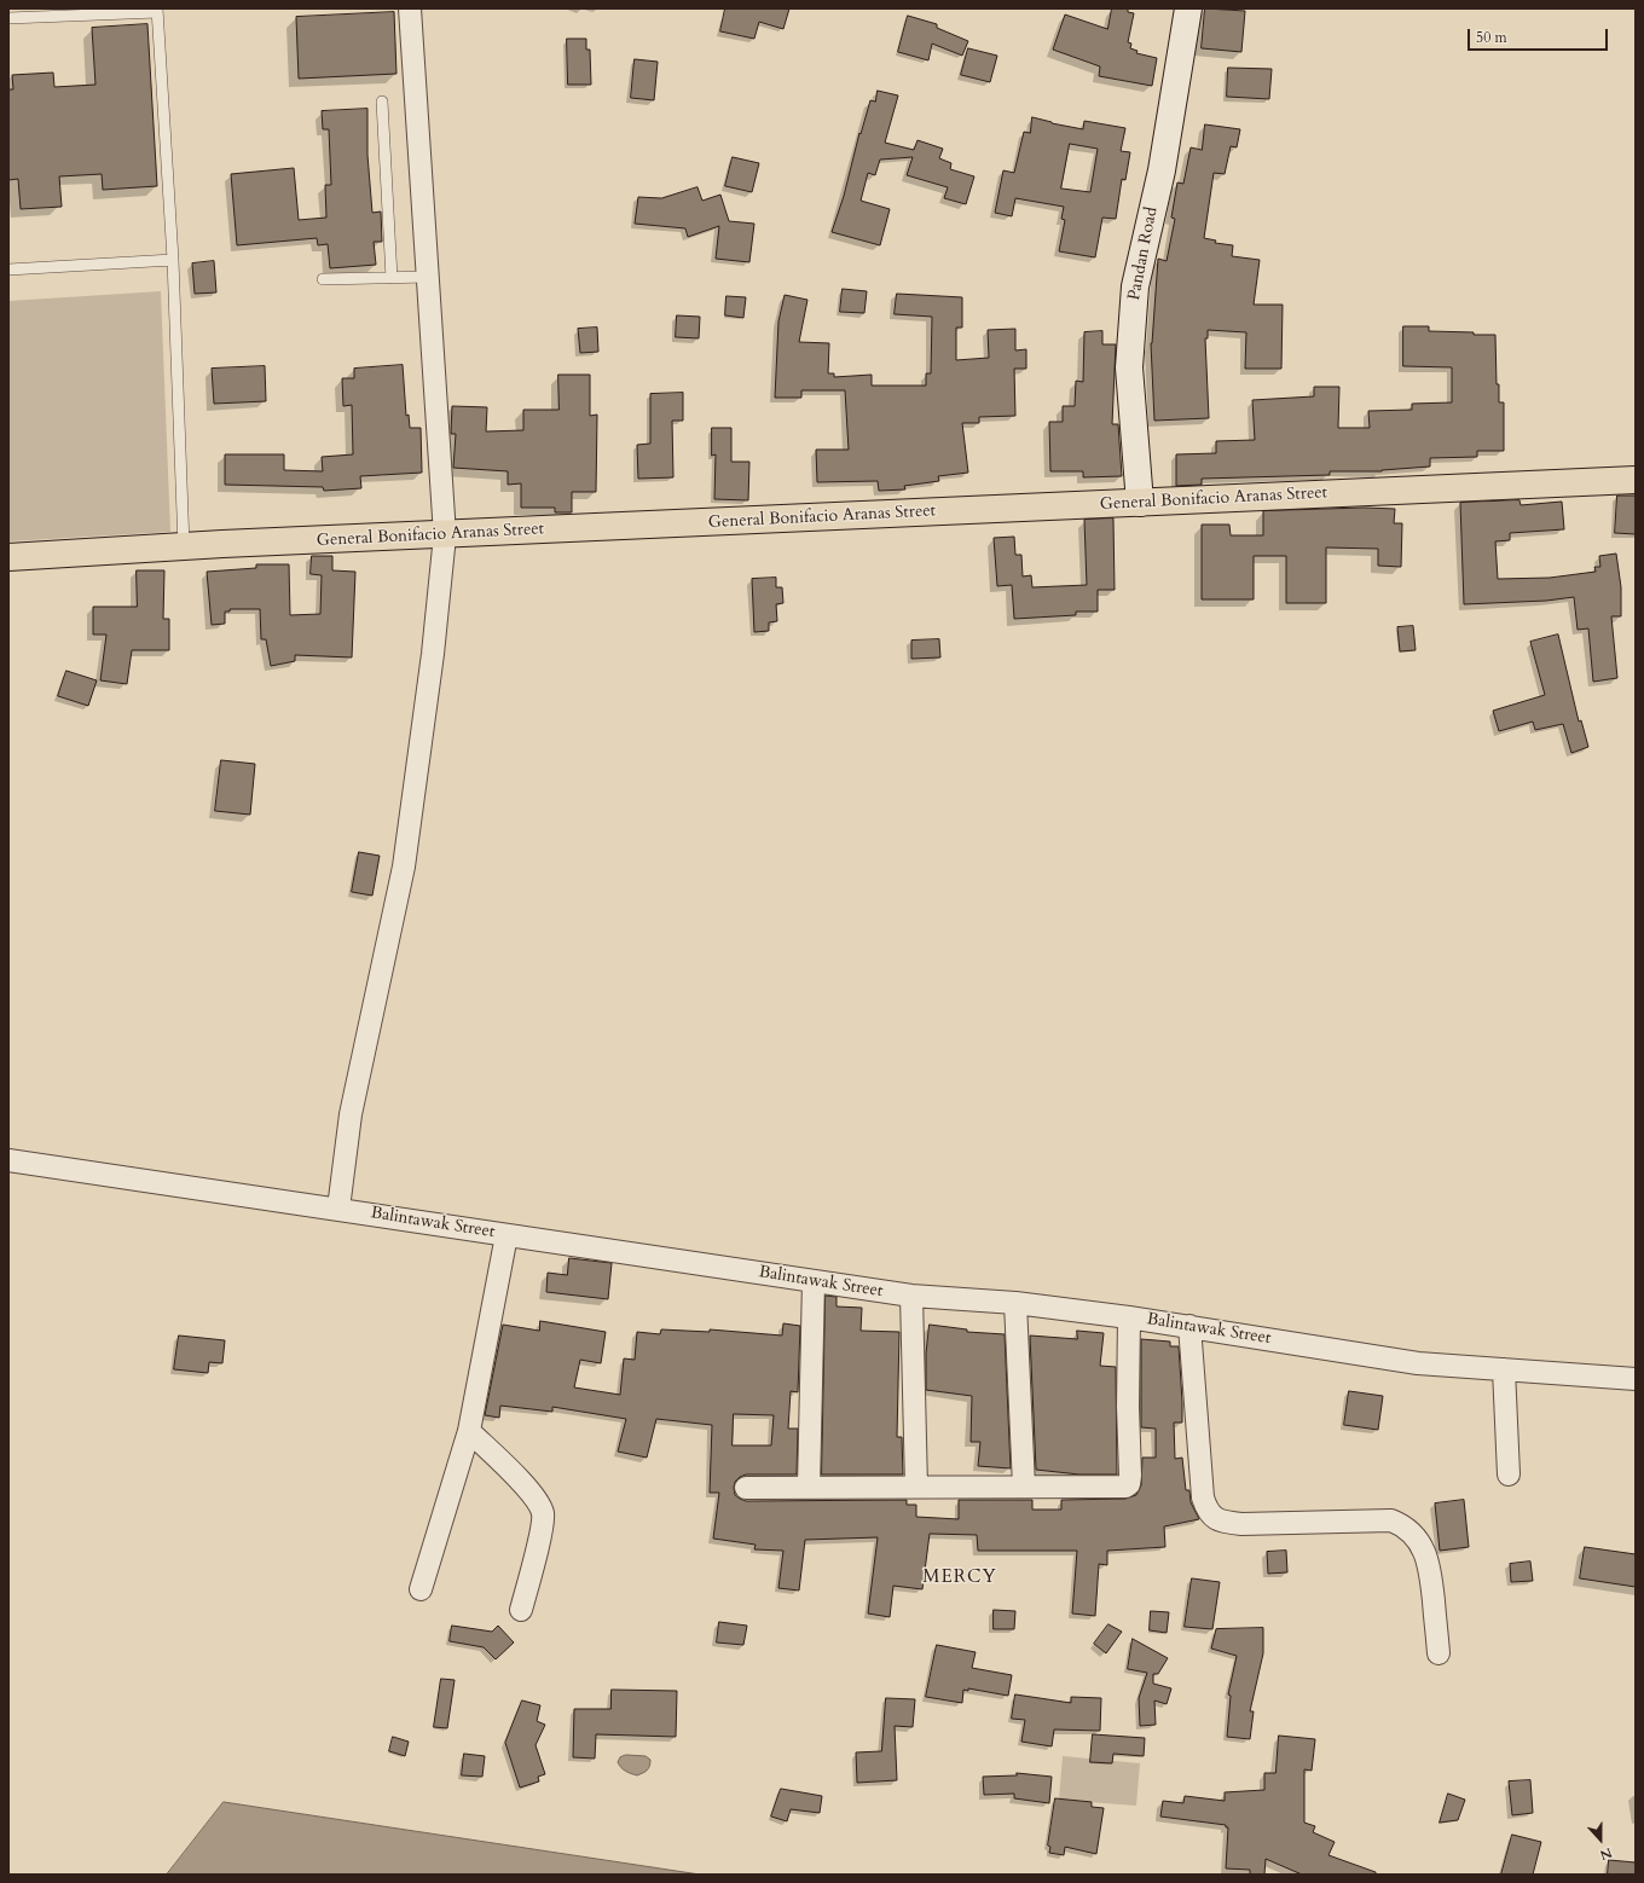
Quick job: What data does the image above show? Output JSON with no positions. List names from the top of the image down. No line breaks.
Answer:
{"streets":{"main road":["General Bonifacio Aranas Street"],"street":["Pandan Road","Balintawak Street"]},"crossings":[["Pandan Road","General Bonifacio Aranas Street"]],"districts":["MERCY"],"scale_bar":"50 m","north":"bottom"}
